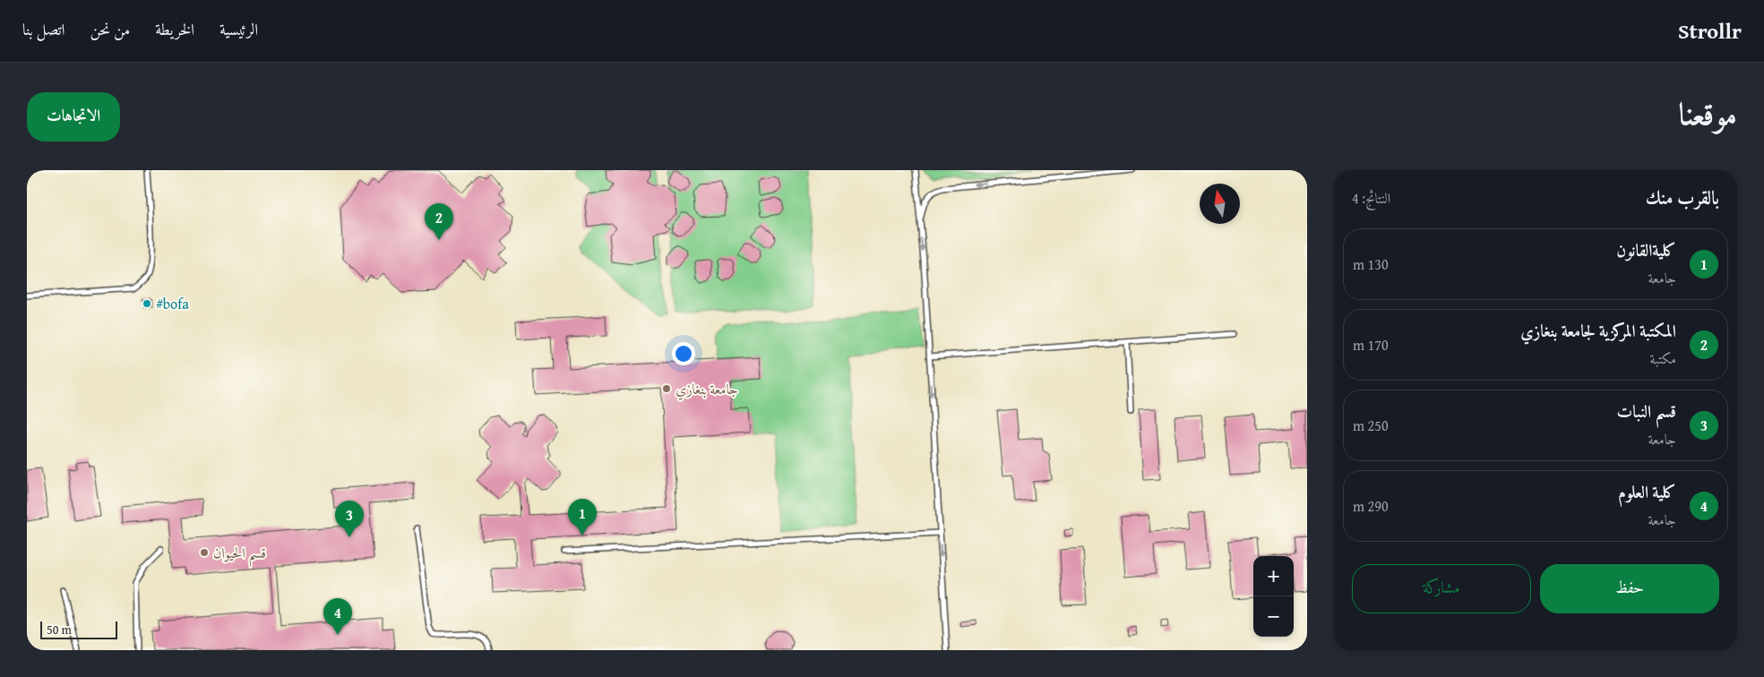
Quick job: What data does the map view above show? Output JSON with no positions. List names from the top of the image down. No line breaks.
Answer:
{"places":["#bofa","جامعة بنغازي","قسم الحيوان"],"scale_bar":"50 m","north":"top","page":{"header":"Strollr","nav":["الرئيسية","الخريطة","من نحن","اتصل بنا"],"title":"موقعنا","buttons":["الاتجاهات",["حفظ","مشاركة"]],"heading":["بالقرب منك","النتائج: 4"],"pins":["2","1","3","4"],"list":[{"mark":"1","name":"كليةالقانون","note":"جامعة","value":"130 m"},{"mark":"2","name":"المكتبة المركزية لجامعة بنغازي","note":"مكتبة","value":"170 m"},{"mark":"3","name":"قسم النبات","note":"جامعة","value":"250 m"},{"mark":"4","name":"كلية العلوم","note":"جامعة","value":"290 m"}],"map_buttons":["+","−"],"scale":"50 m"}}
